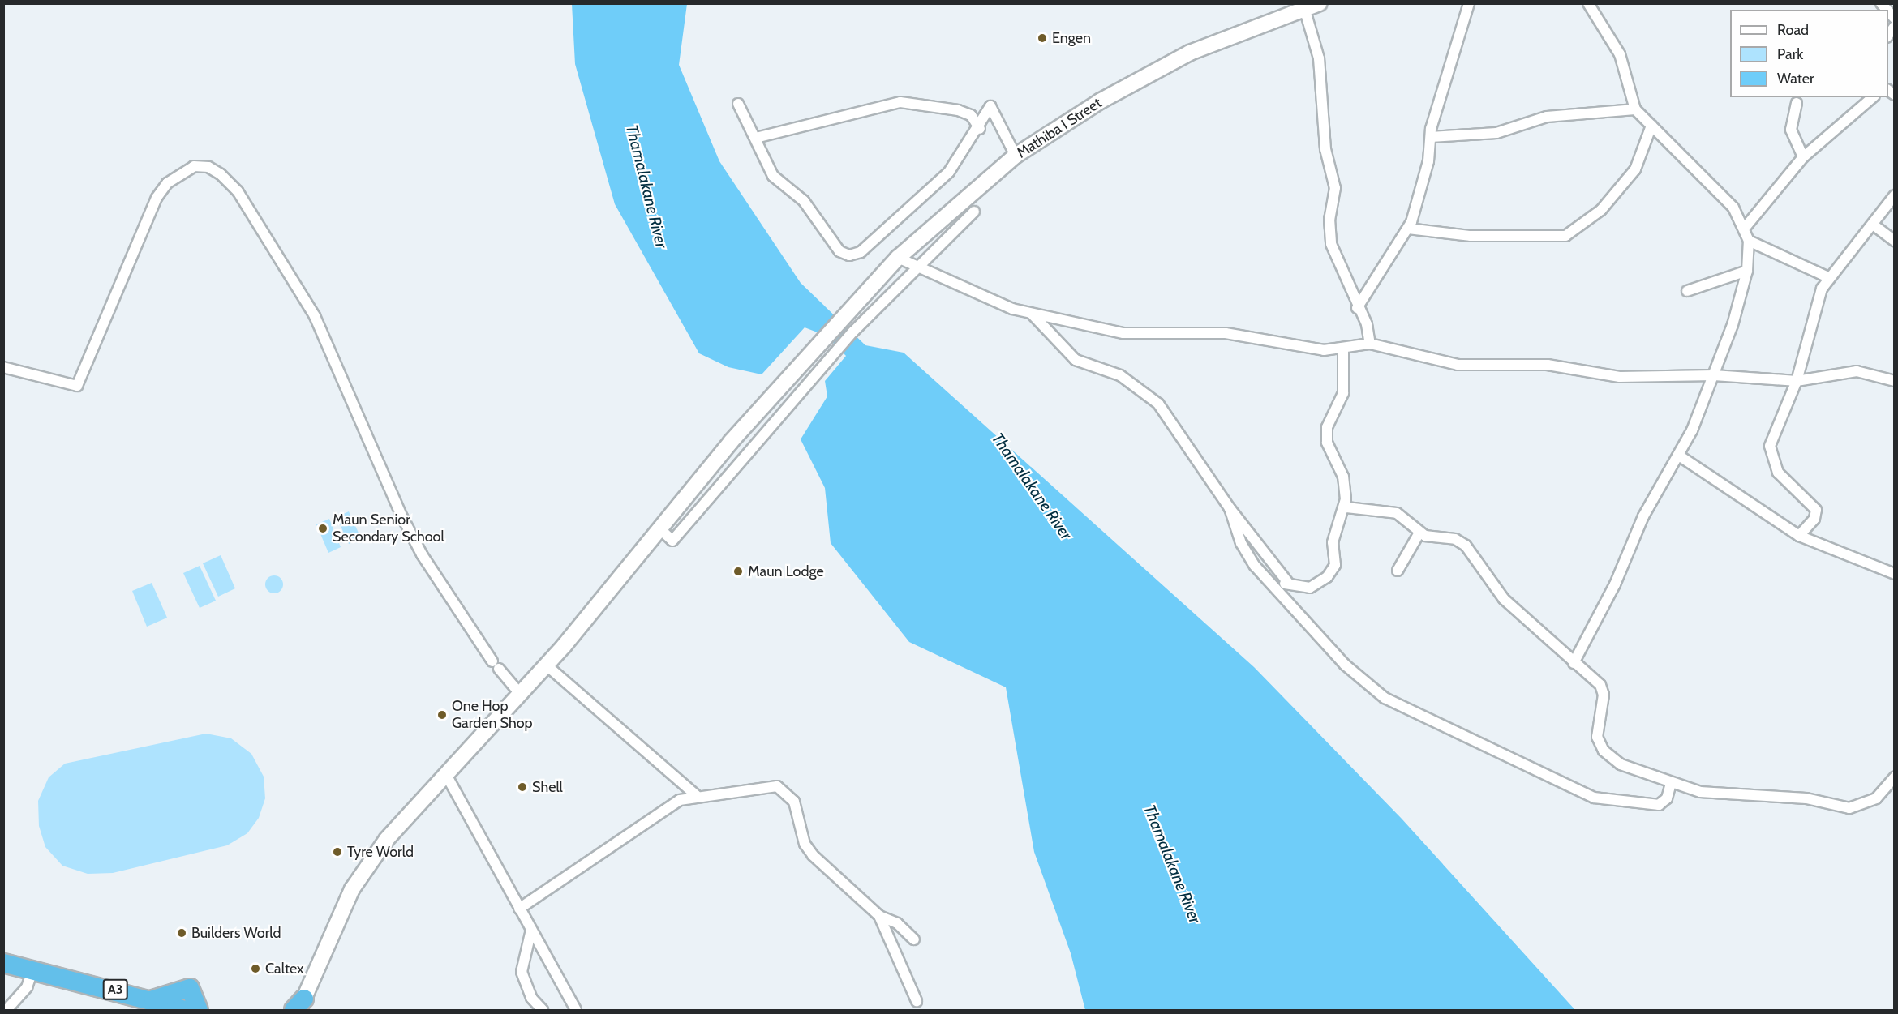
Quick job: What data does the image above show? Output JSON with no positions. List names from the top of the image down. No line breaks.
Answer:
{"streets":{"highway":["A3"],"street":["Mathiba I Street"]},"water":["Thamalakane River"],"places":["Engen","Maun Senior Secondary School","Maun Lodge","One Hop Garden Shop","Shell","Tyre World","Builders World","Caltex"],"legend":["Road","Park","Water"]}
